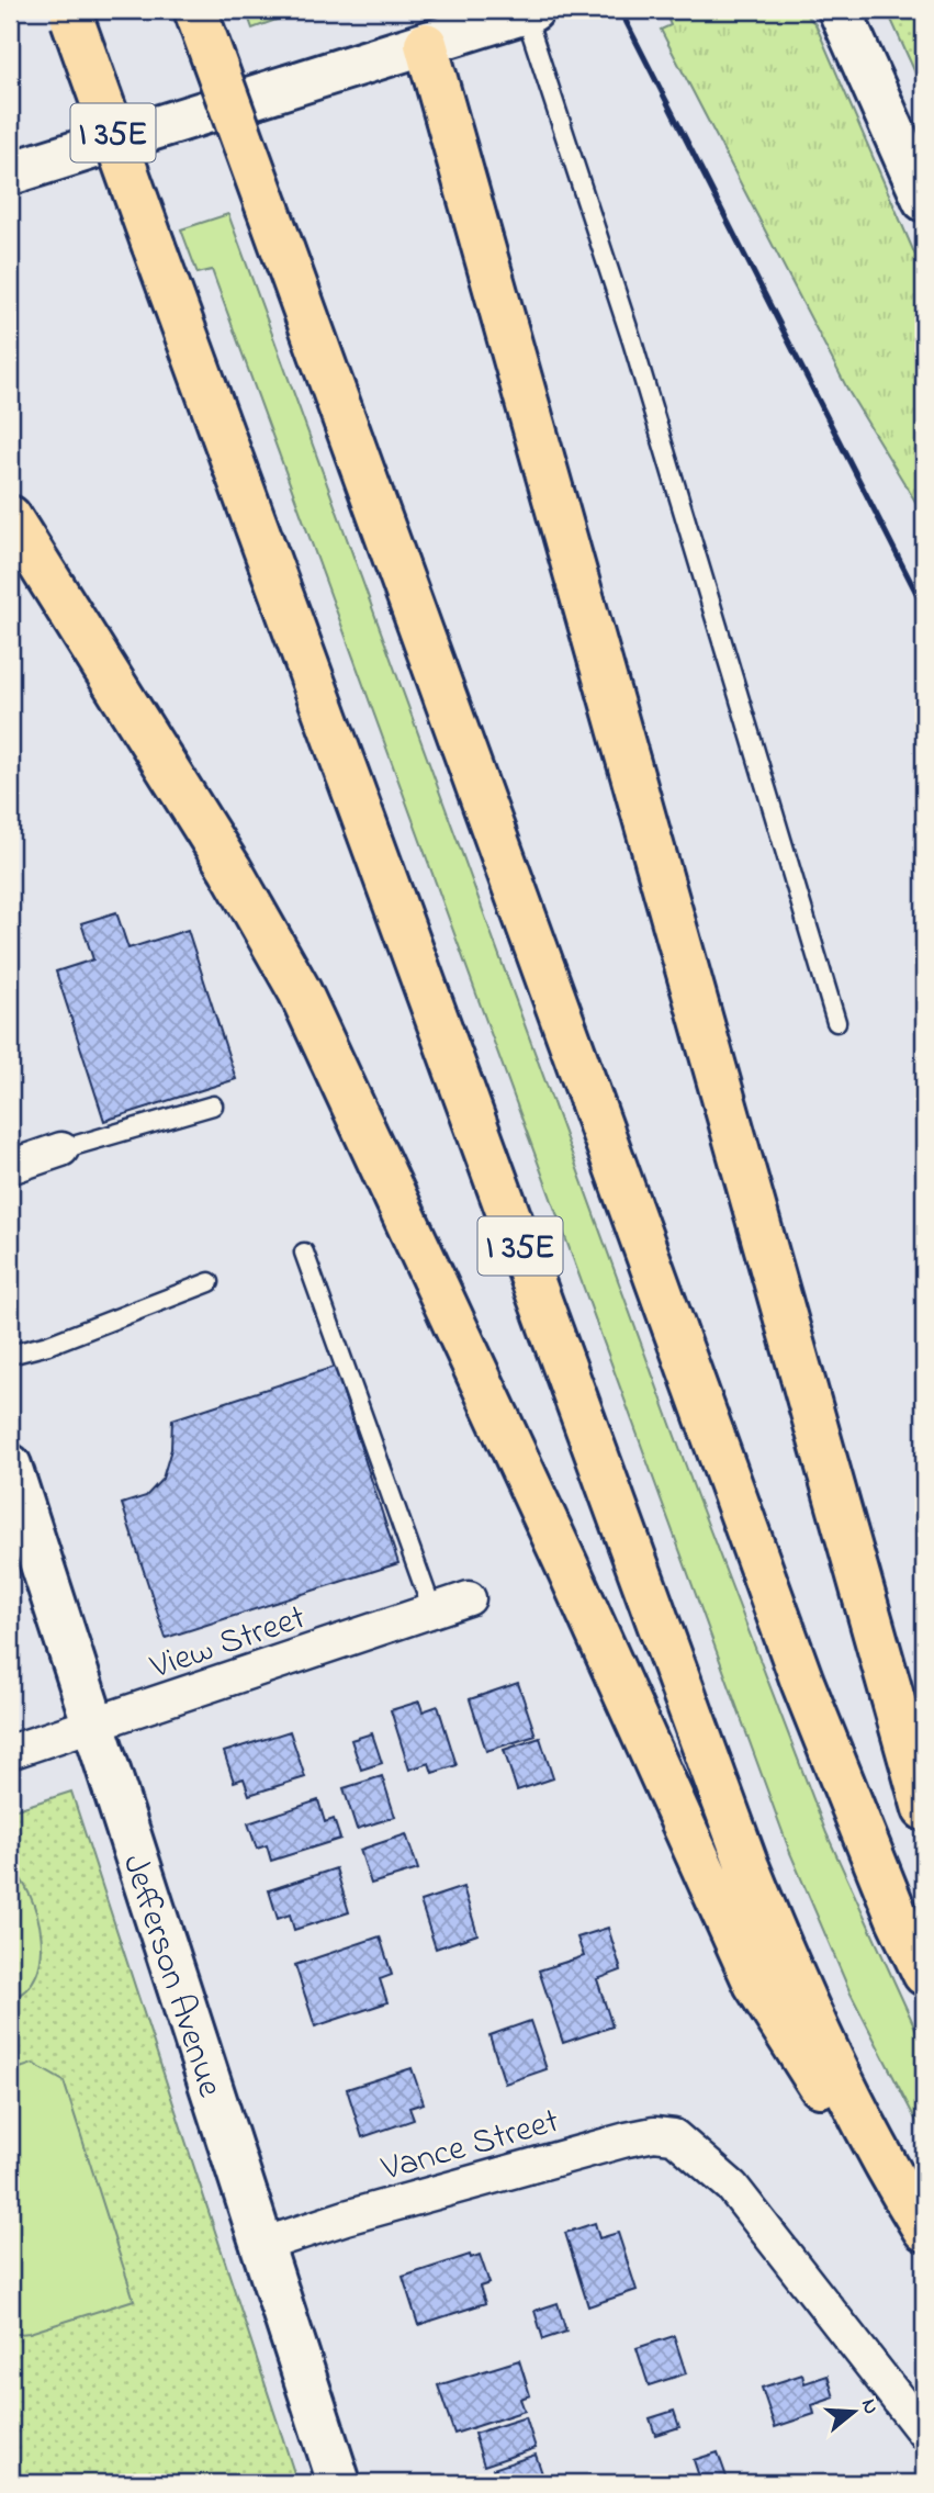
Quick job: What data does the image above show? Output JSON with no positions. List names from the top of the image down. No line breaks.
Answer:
{"streets":{"highway":["I 35E"],"street":["View Street","Jefferson Avenue","Vance Street"]},"crossings":[["View Street","Jefferson Avenue"],["Jefferson Avenue","Vance Street"]],"north":"right"}
